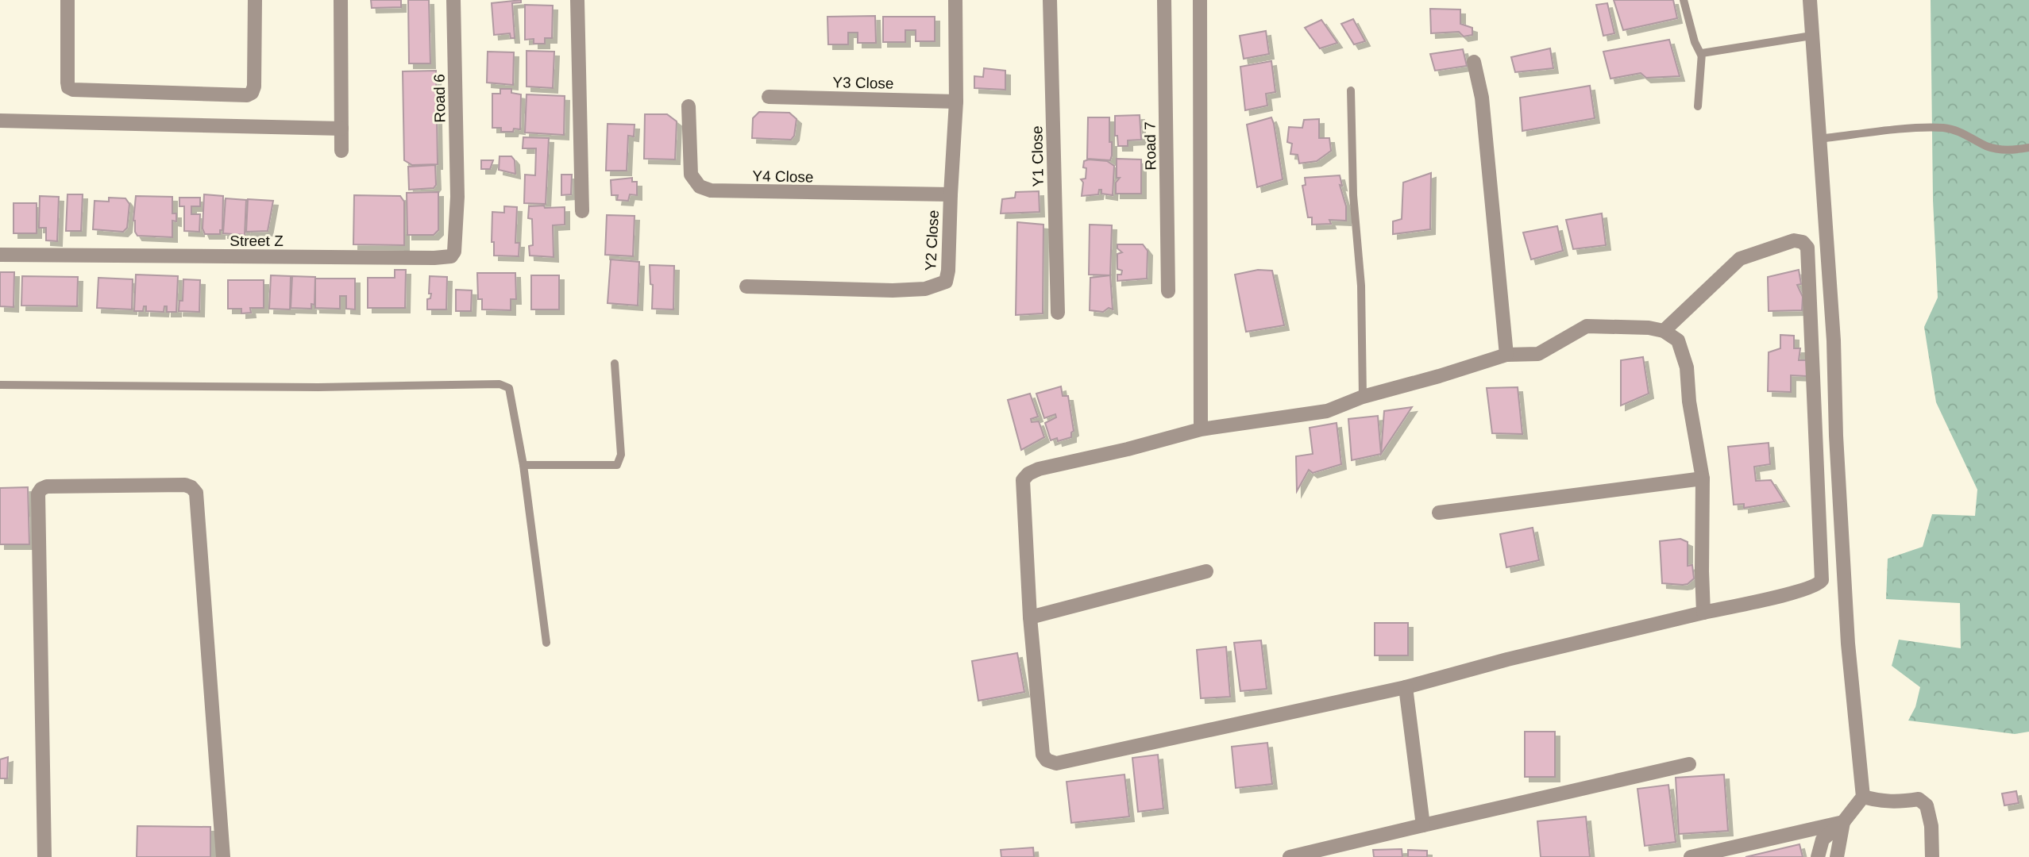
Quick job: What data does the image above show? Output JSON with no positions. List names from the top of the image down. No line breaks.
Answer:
{"streets":{"street":["Y3 Close","Road 6","Road 7","Y1 Close","Y4 Close","Street Z","Y2 Close"]},"crossings":[["Y3 Close","Y2 Close"],["Road 6","Street Z"],["Y4 Close","Y2 Close"]]}
